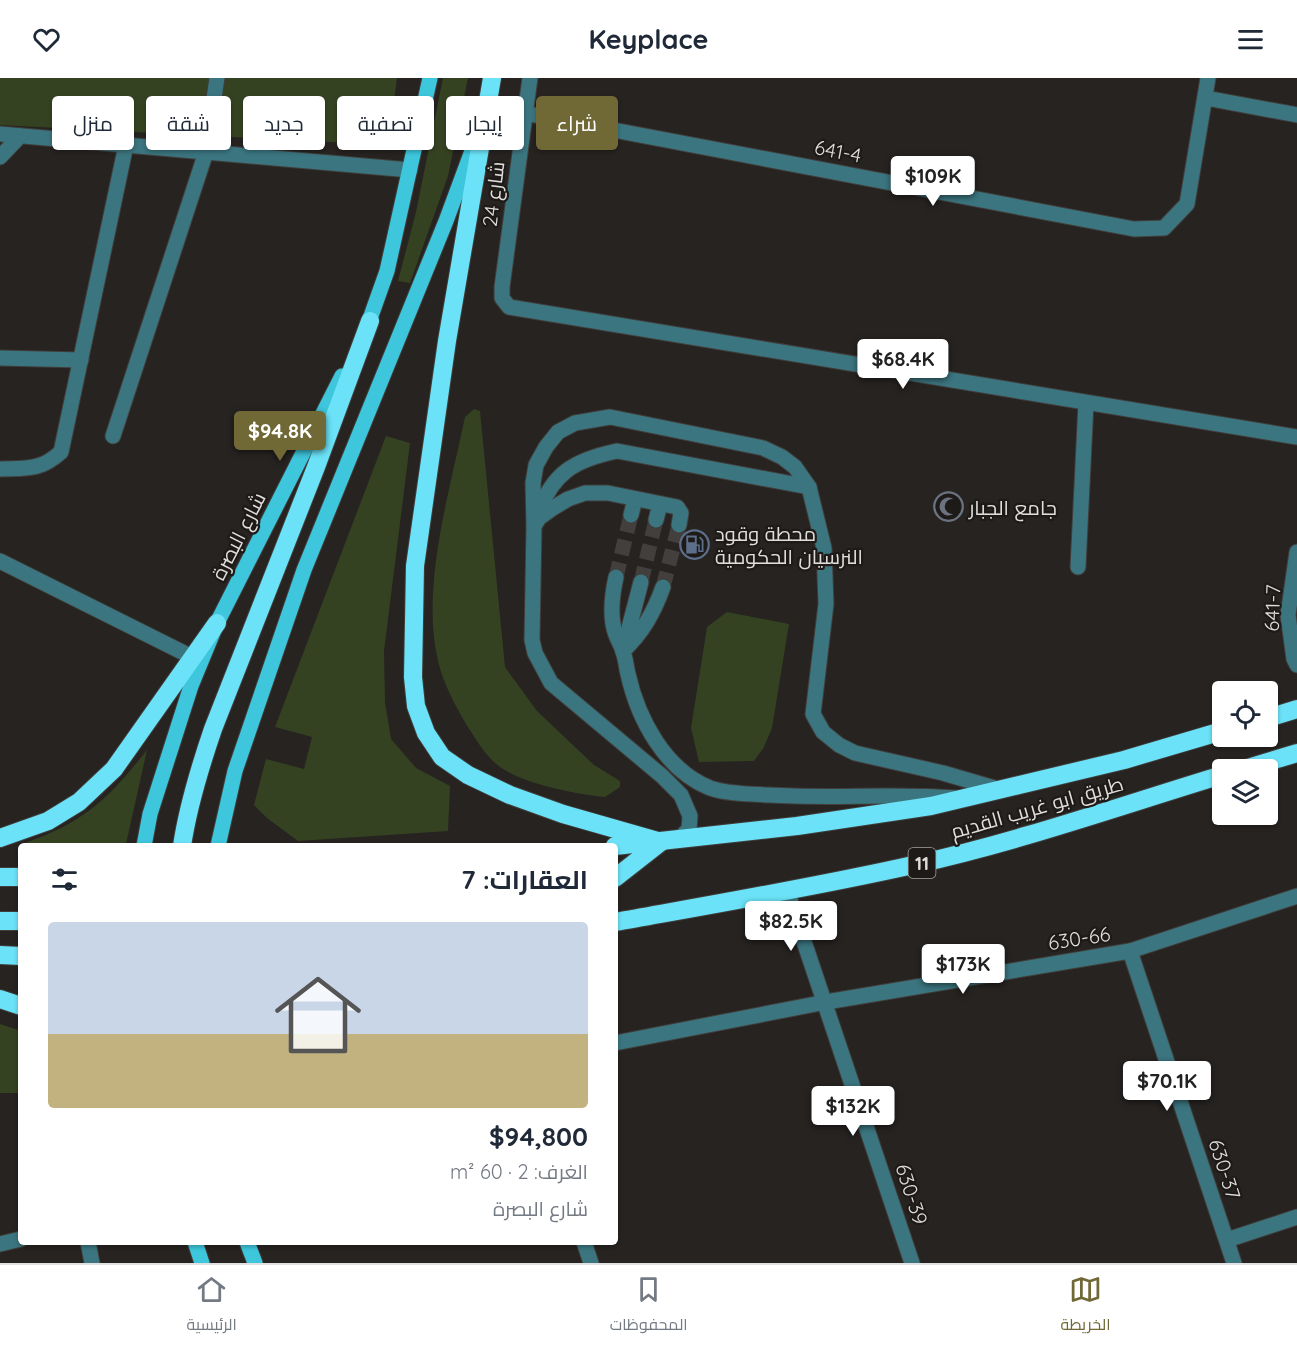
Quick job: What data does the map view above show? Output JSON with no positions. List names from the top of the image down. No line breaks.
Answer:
{"streets":{"highway":["طريق ابو غريب القديم","11"],"main road":["شارع البصرة"],"street":["641-4","شارع 24","641-7","630-66","630-37","630-39"]},"crossings":[["641-4","شارع 24"],["طريق ابو غريب القديم","630-39"],["630-66","630-37"],["630-66","630-39"]],"places":{"mosque":["جامع الجبار"],"fuel station":["محطة وقود النرسيان الحكومية"]},"page":{"header":"Keyplace","chip":["شراء","إيجار","تصفية","جديد","شقة","منزل"],"price":["$109K","$68.4K","$94.8K","$82.5K","$173K","$70.1K","$132K"],"heading":"العقارات: 7","list":[{"name":"$94,800","note":"الغرف: 2 · 60 m² · شارع البصرة"}],"tabs":["الخريطة","المحفوظات","الرئيسية"]}}
